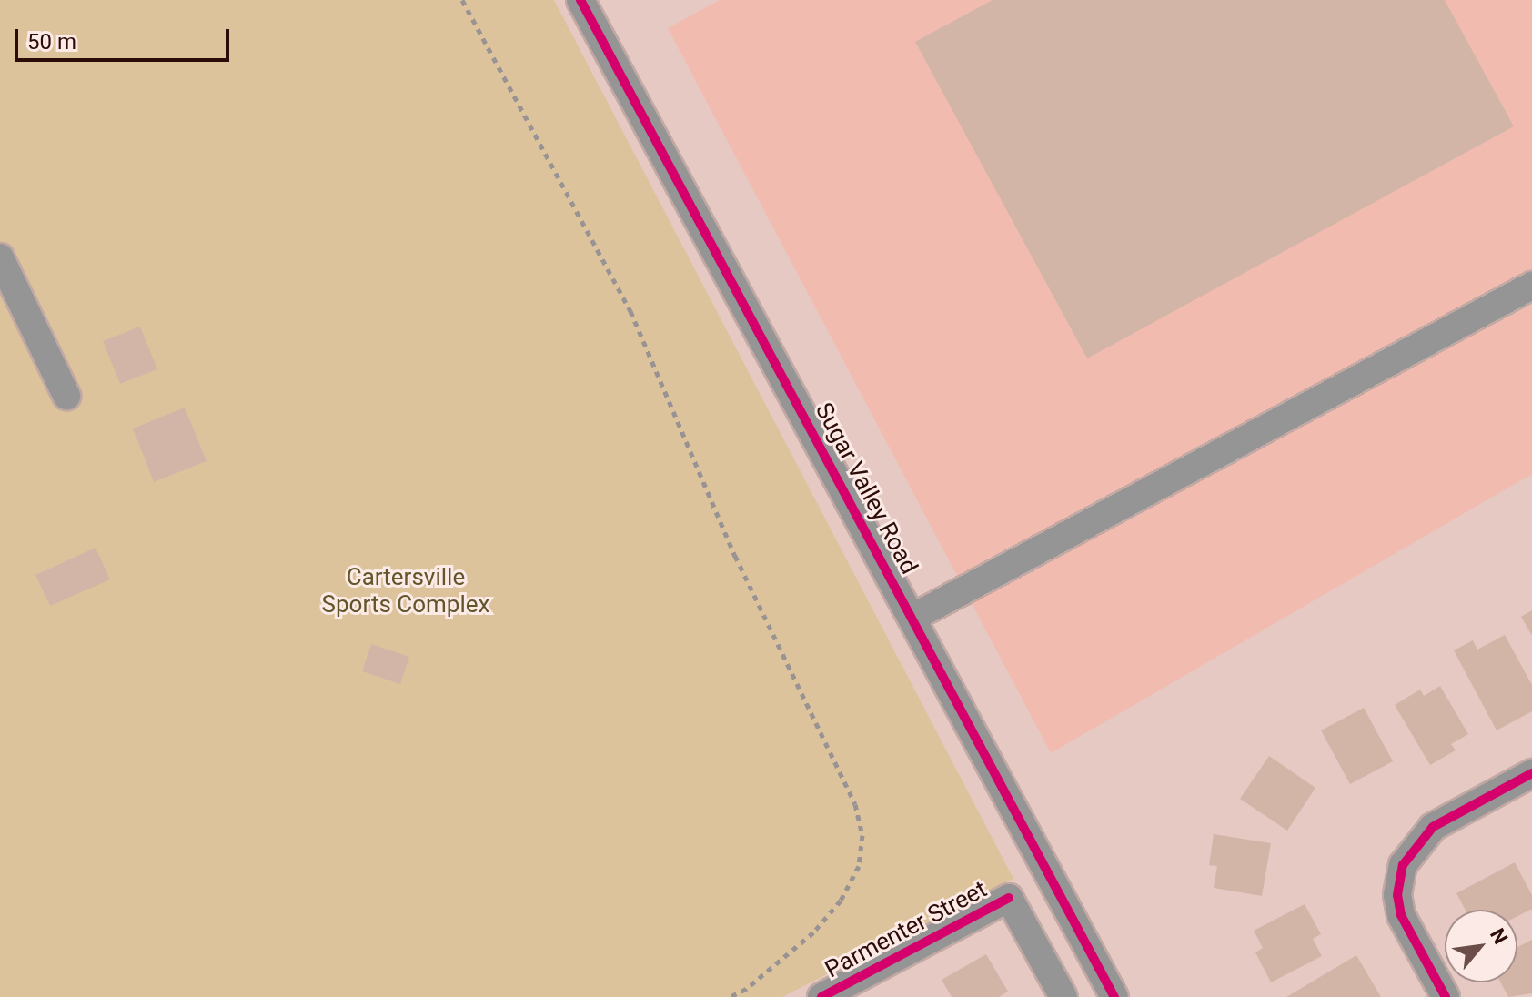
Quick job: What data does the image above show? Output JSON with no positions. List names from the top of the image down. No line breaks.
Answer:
{"streets":{"street":["Sugar Valley Road","Parmenter Street"]},"parks":["Cartersville Sports Complex"],"scale_bar":"50 m","north":"top right"}
